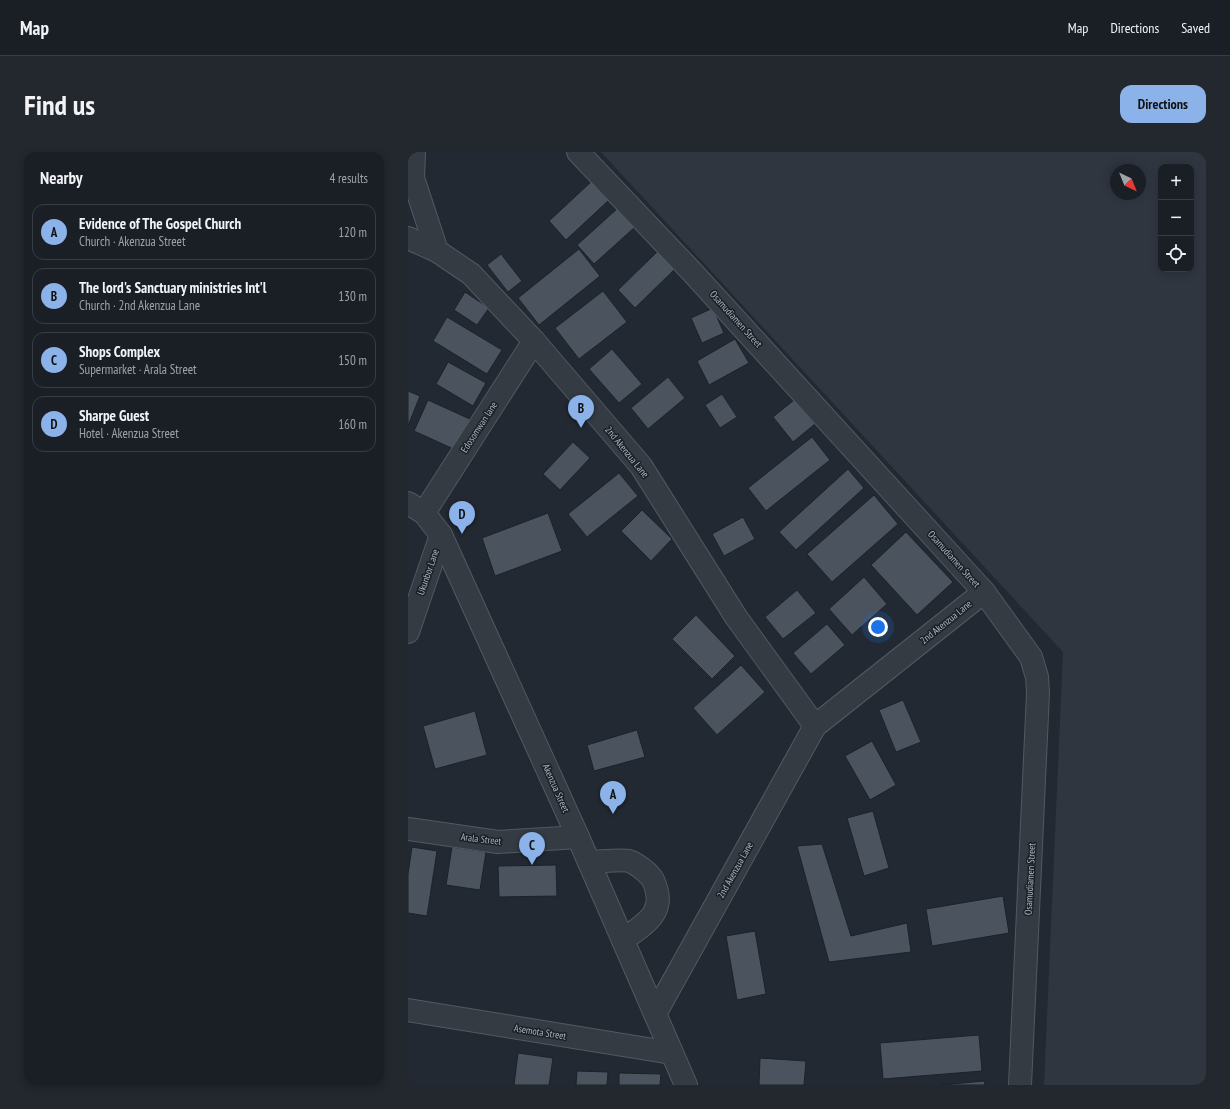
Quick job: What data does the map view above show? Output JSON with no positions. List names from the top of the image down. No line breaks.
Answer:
{"streets":{"street":["Osamudiamen Street","Edosomwan lane","2nd Akenzua Lane","Ukunbor Lane","Akenzua Street","Arala Street","Asemota Street"]},"crossings":[["Osamudiamen Street","2nd Akenzua Lane"],["Edosomwan lane","2nd Akenzua Lane"],["Edosomwan lane","Akenzua Street"],["2nd Akenzua Lane","Akenzua Street"],["Ukunbor Lane","Akenzua Street"],["Akenzua Street","Arala Street"],["Akenzua Street","Asemota Street"]],"north":"bottom right","page":{"header":"Map","nav":["Map","Directions","Saved"],"buttons":"Directions","title":"Find us","heading":["Nearby","4 results"],"map_buttons":["+","−"],"list":[{"mark":"A","name":"Evidence of The Gospel Church","note":"Church · Akenzua Street","value":"120 m"},{"mark":"B","name":"The lord's Sanctuary ministries Int'l","note":"Church · 2nd Akenzua Lane","value":"130 m"},{"mark":"C","name":"Shops Complex","note":"Supermarket · Arala Street","value":"150 m"},{"mark":"D","name":"Sharpe Guest","note":"Hotel · Akenzua Street","value":"160 m"}],"pins":["B","D","A","C"]}}
